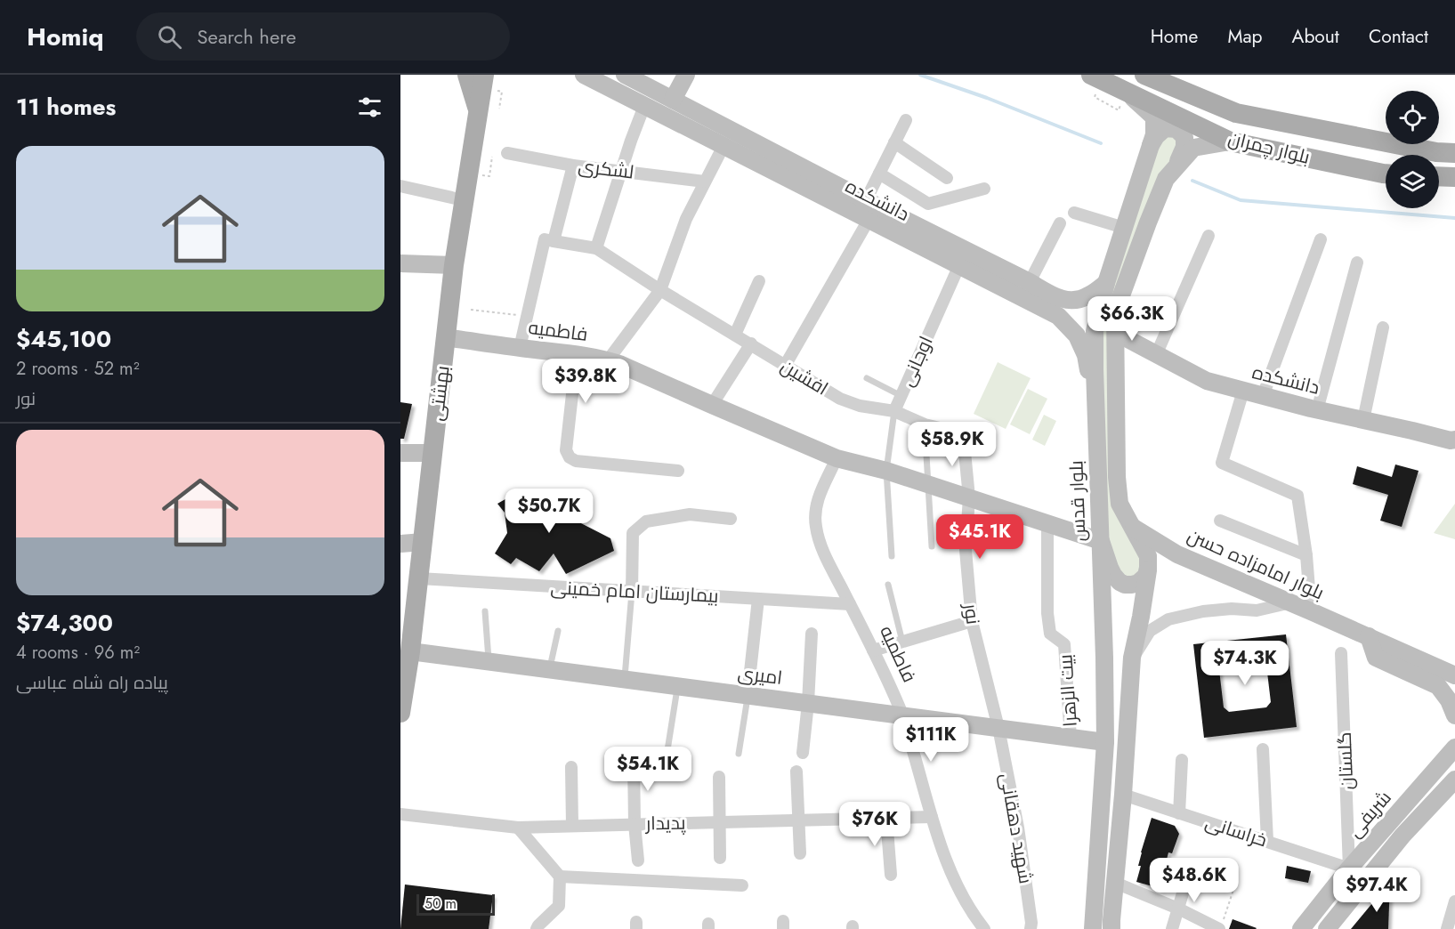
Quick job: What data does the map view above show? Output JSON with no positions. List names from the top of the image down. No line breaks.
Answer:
{"streets":{"main road":["بلوار چمران","دانشکده","فاطمیه","بهشتی","بلوار قدس","بلوار امامزاده حسن","امیری","شریفی"],"street":["لشکری","اوجانی","افشین","بیمارستان امام خمینی","نور","بیت الزهرا","گلستان","پدیدار","شهید دهقانی","خراسانی"]},"crossings":[["بلوار چمران","بلوار قدس"],["دانشکده","اوجانی"],["دانشکده","بلوار قدس"],["فاطمیه","اوجانی"],["فاطمیه","بهشتی"],["فاطمیه","بلوار قدس"],["فاطمیه","بیمارستان امام خمینی"],["فاطمیه","نور"],["فاطمیه","امیری"],["فاطمیه","بیت الزهرا"],["فاطمیه","پدیدار"],["اوجانی","افشین"],["افشین","نور"],["بهشتی","بیمارستان امام خمینی"],["بهشتی","امیری"],["بلوار قدس","امیری"],["نور","امیری"],["نور","شهید دهقانی"],["امیری","بیت الزهرا"],["امیری","شهید دهقانی"],["گلستان","شریفی"],["گلستان","خراسانی"],["شریفی","خراسانی"]],"scale_bar":"50 m","page":{"header":"Homiq","search":"Search here","nav":["Home","Map","About","Contact"],"heading":"11 homes","list":[{"name":"$45,100","note":"2 rooms · 52 m² · نور"},{"name":"$74,300","note":"4 rooms · 96 m² · پیاده راه شاه عباسی"}],"price":["$66.3K","$39.8K","$58.9K","$50.7K","$45.1K","$74.3K","$111K","$54.1K","$76K","$48.6K","$97.4K"],"scale":"50 m"}}
